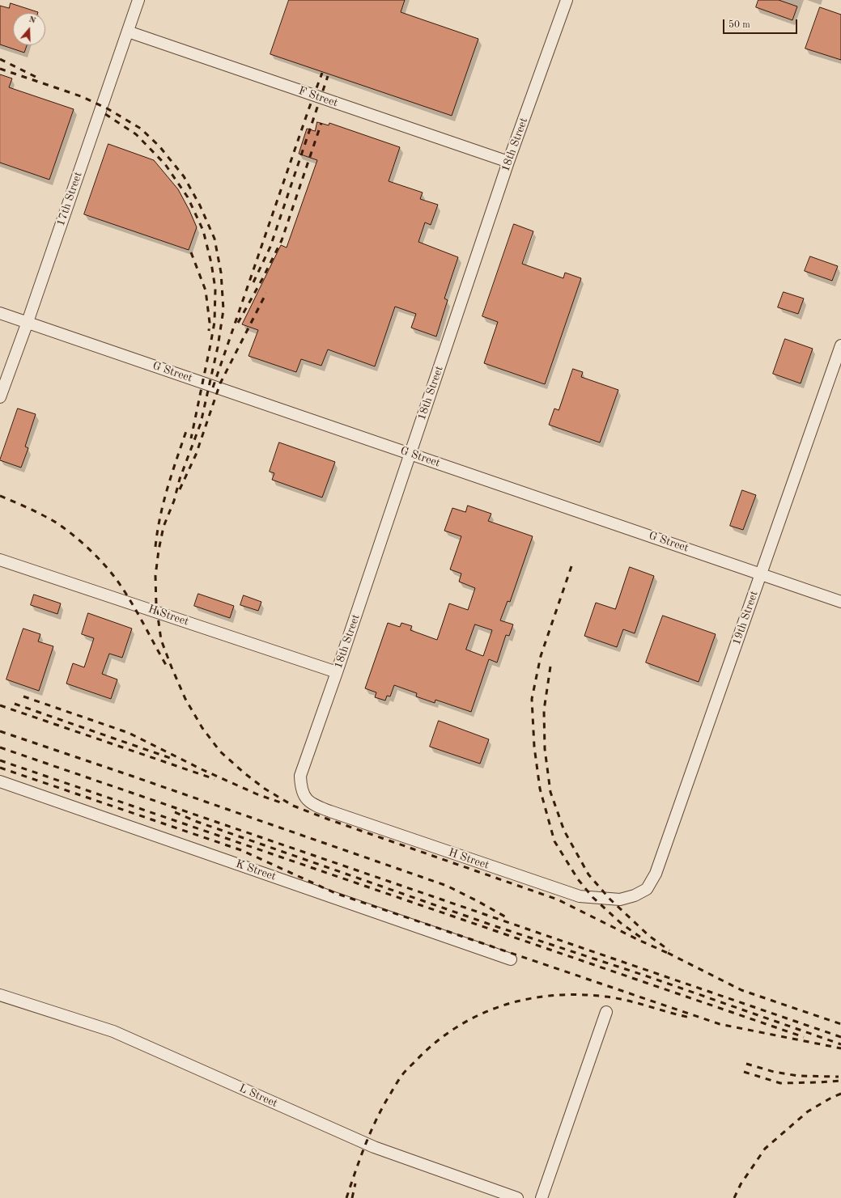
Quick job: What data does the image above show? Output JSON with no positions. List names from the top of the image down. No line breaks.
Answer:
{"streets":{"lane":["F Street","18th Street","17th Street","G Street","H Street","19th Street","K Street","L Street"]},"crossings":[["F Street","18th Street"],["F Street","17th Street"],["18th Street","G Street"],["18th Street","H Street"],["17th Street","G Street"],["G Street","19th Street"],["H Street","19th Street"]],"scale_bar":"50 m","north":"top"}
